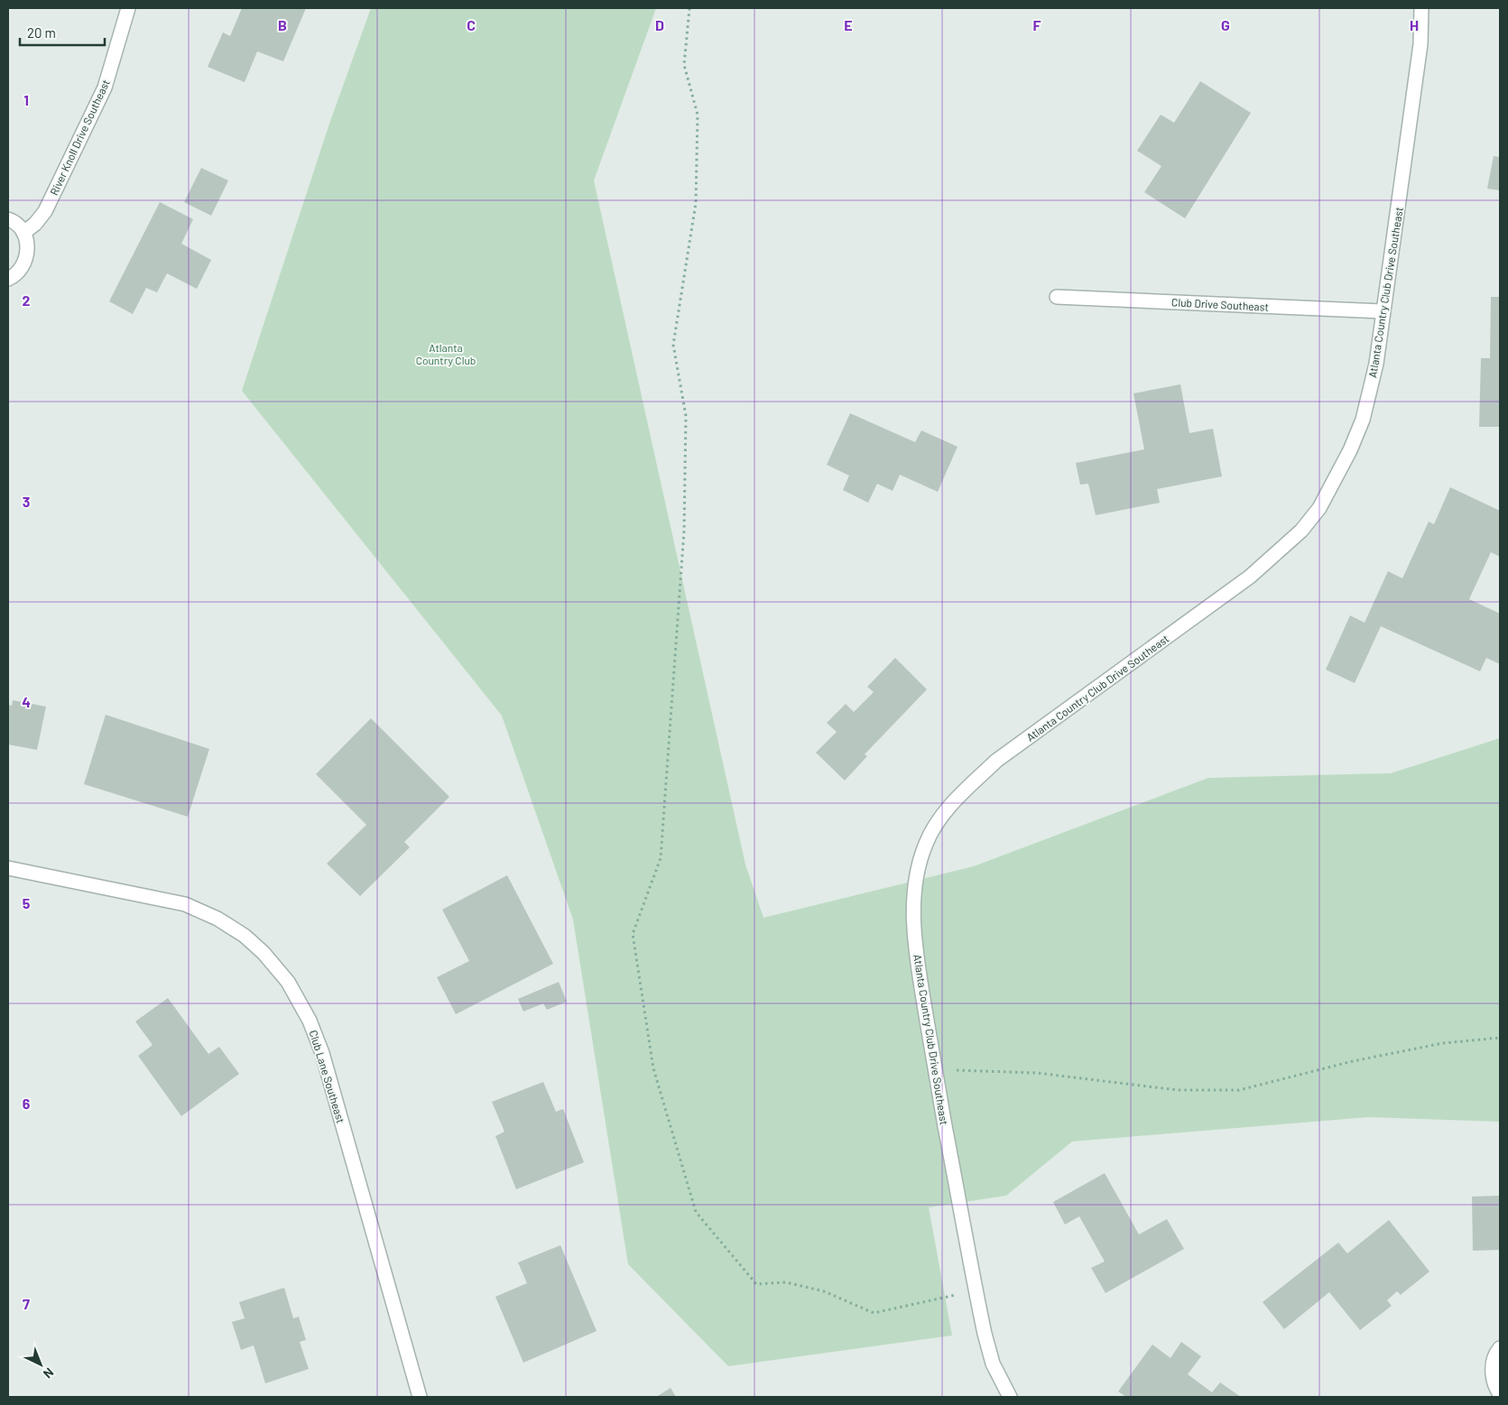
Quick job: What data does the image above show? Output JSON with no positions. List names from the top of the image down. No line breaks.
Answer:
{"streets":{"street":["River Knoll Drive Southeast","Atlanta Country Club Drive Southeast","Club Drive Southeast","Club Lane Southeast"]},"crossings":[["Atlanta Country Club Drive Southeast","Club Drive Southeast"]],"parks":["Atlanta Country Club"],"scale_bar":"20 m","north":"bottom right","grid":{"columns":["B","C","D","E","F","G","H"],"rows":["1","2","3","4","5","6","7"]}}
